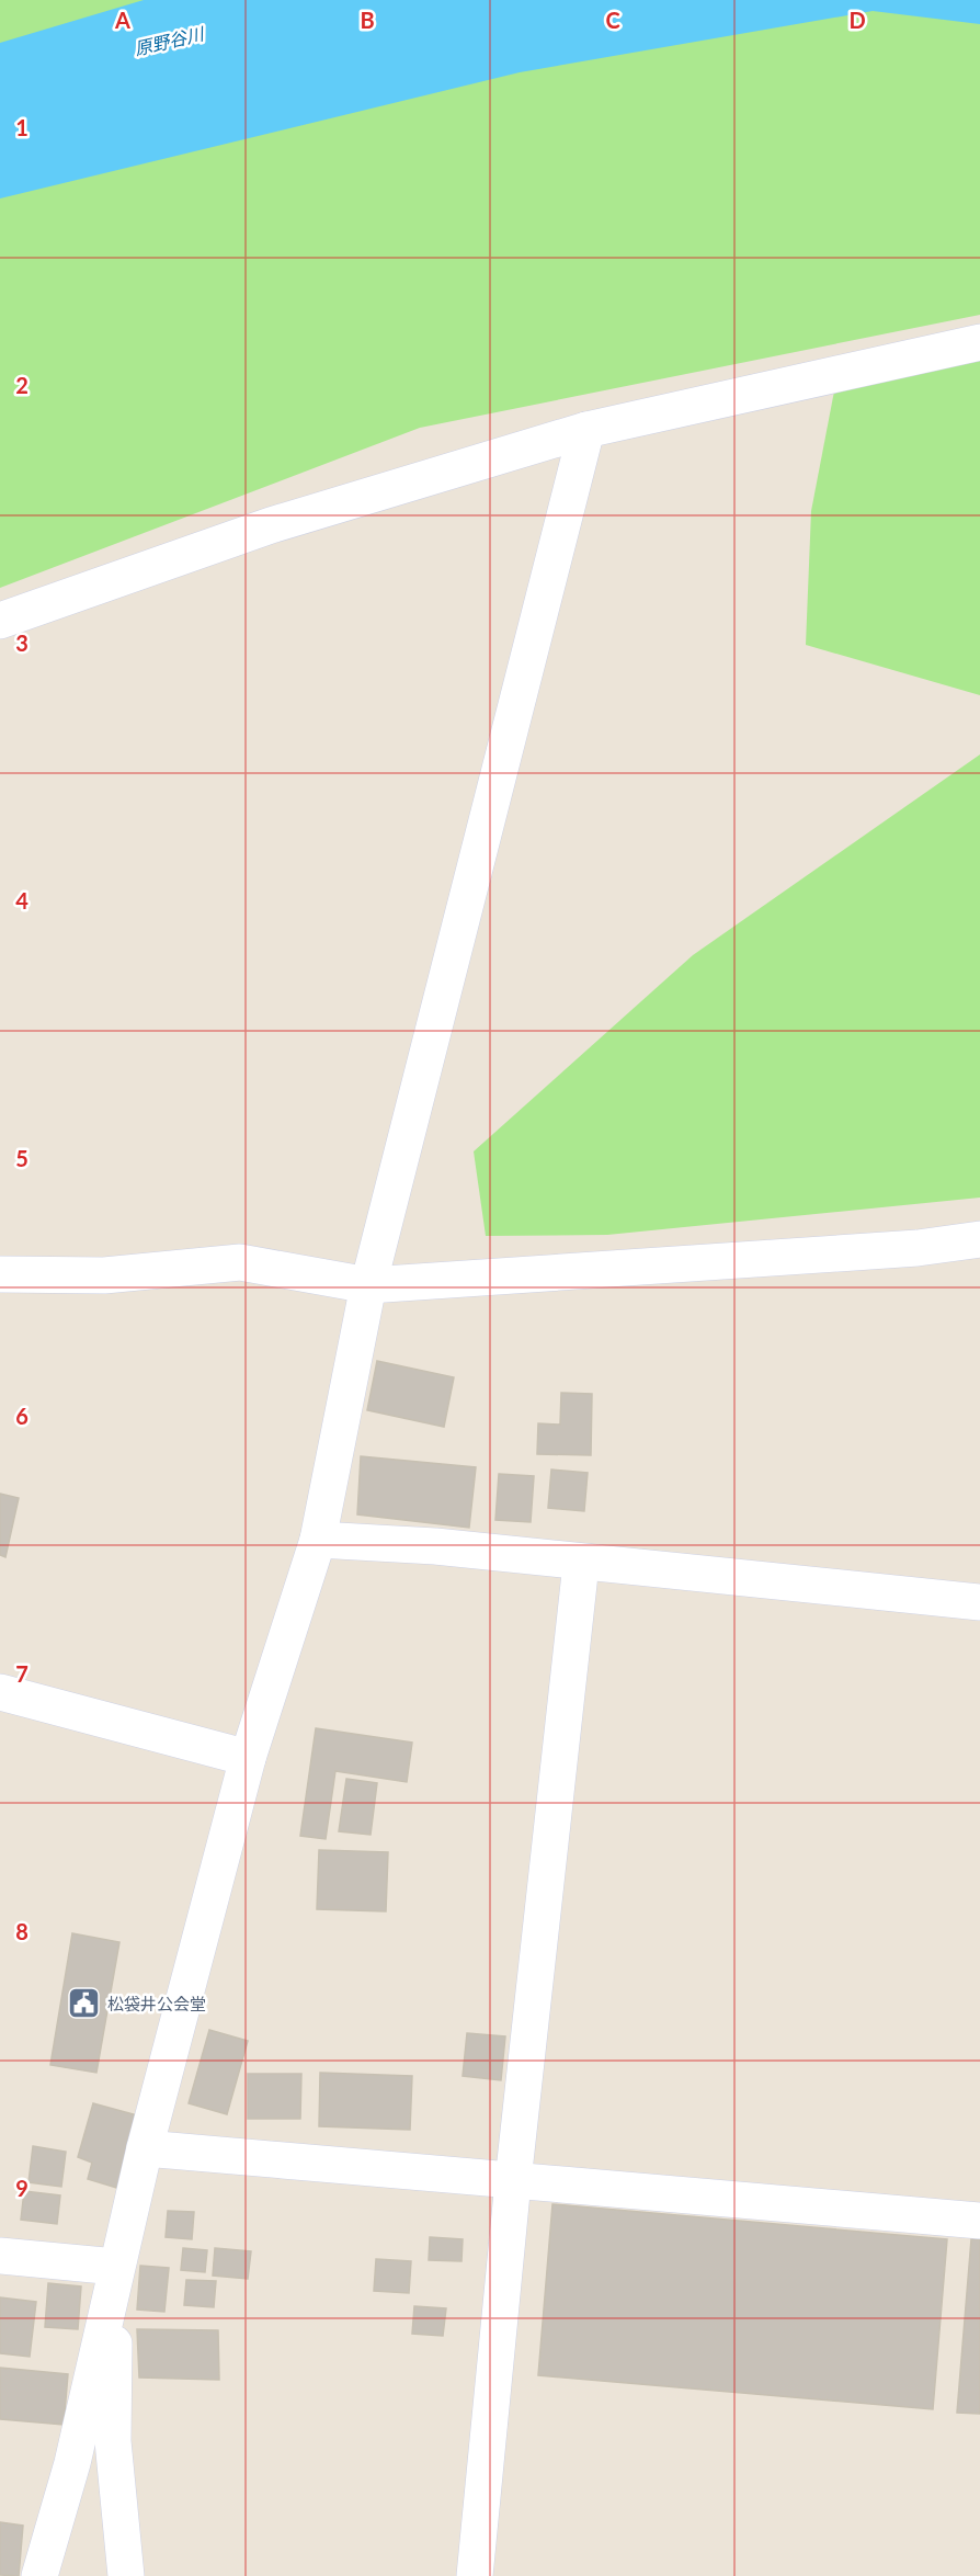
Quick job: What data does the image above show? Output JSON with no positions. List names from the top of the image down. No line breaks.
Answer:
{"water":["原野谷川"],"places":{"public building":["松袋井公会堂"]},"grid":{"columns":["A","B","C","D"],"rows":["1","2","3","4","5","6","7","8","9"]}}
